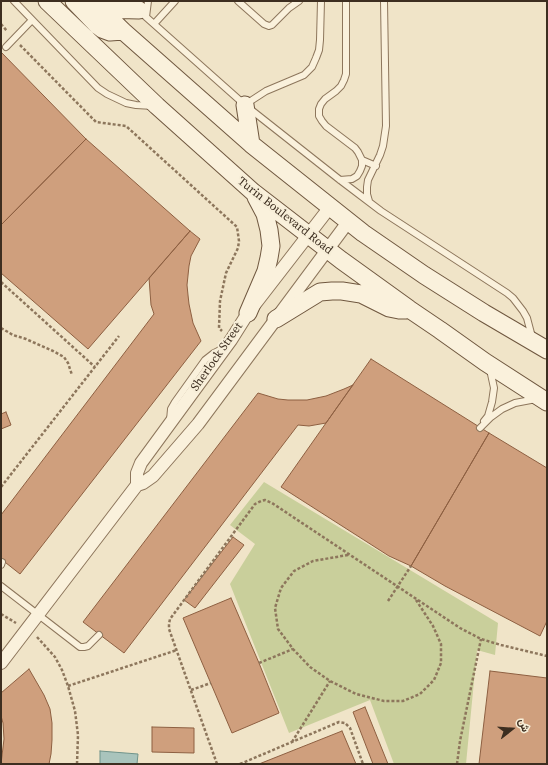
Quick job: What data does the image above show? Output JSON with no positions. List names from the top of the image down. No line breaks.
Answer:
{"streets":{"main road":["Turin Boulevard Road"],"street":["Sherlock Street"]},"crossings":[["Turin Boulevard Road","Sherlock Street"]],"north":"right"}
